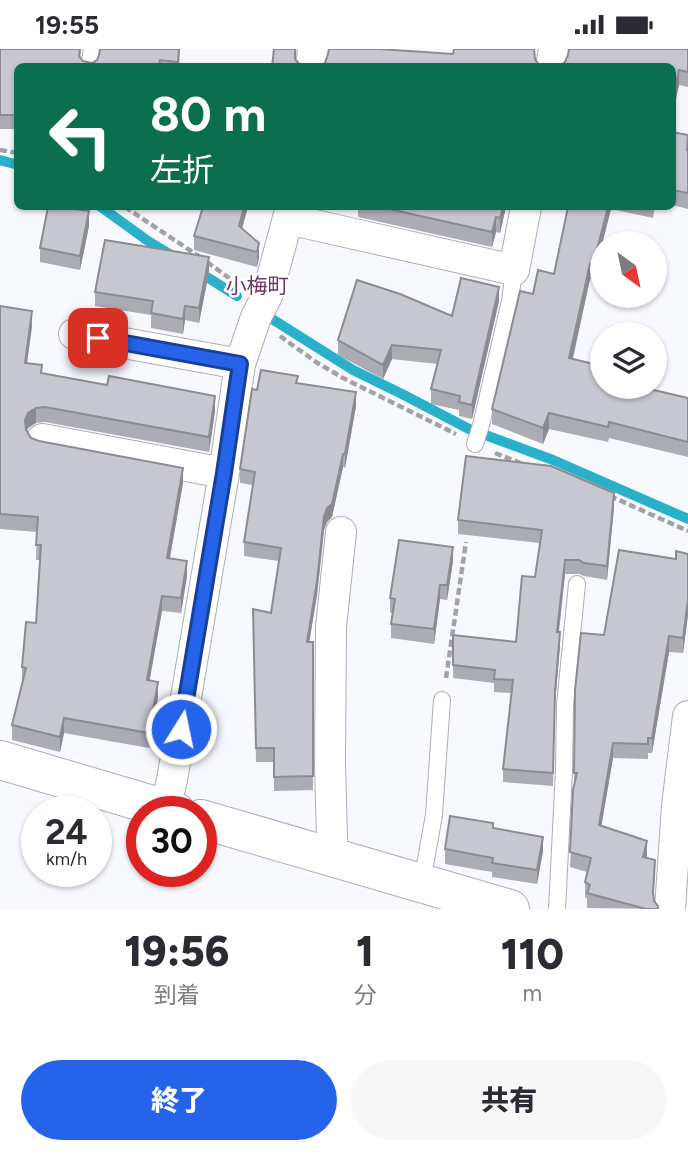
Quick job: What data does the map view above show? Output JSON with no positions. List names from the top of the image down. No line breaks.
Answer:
{"districts":["小梅町"],"north":"bottom right","page":{"status":"19:55","turn":["80 m","左折"],"speed":"24 km/h","limit":"30","eta":["19:56","到着","1","分","110","m"],"buttons":["終了","共有"]}}
